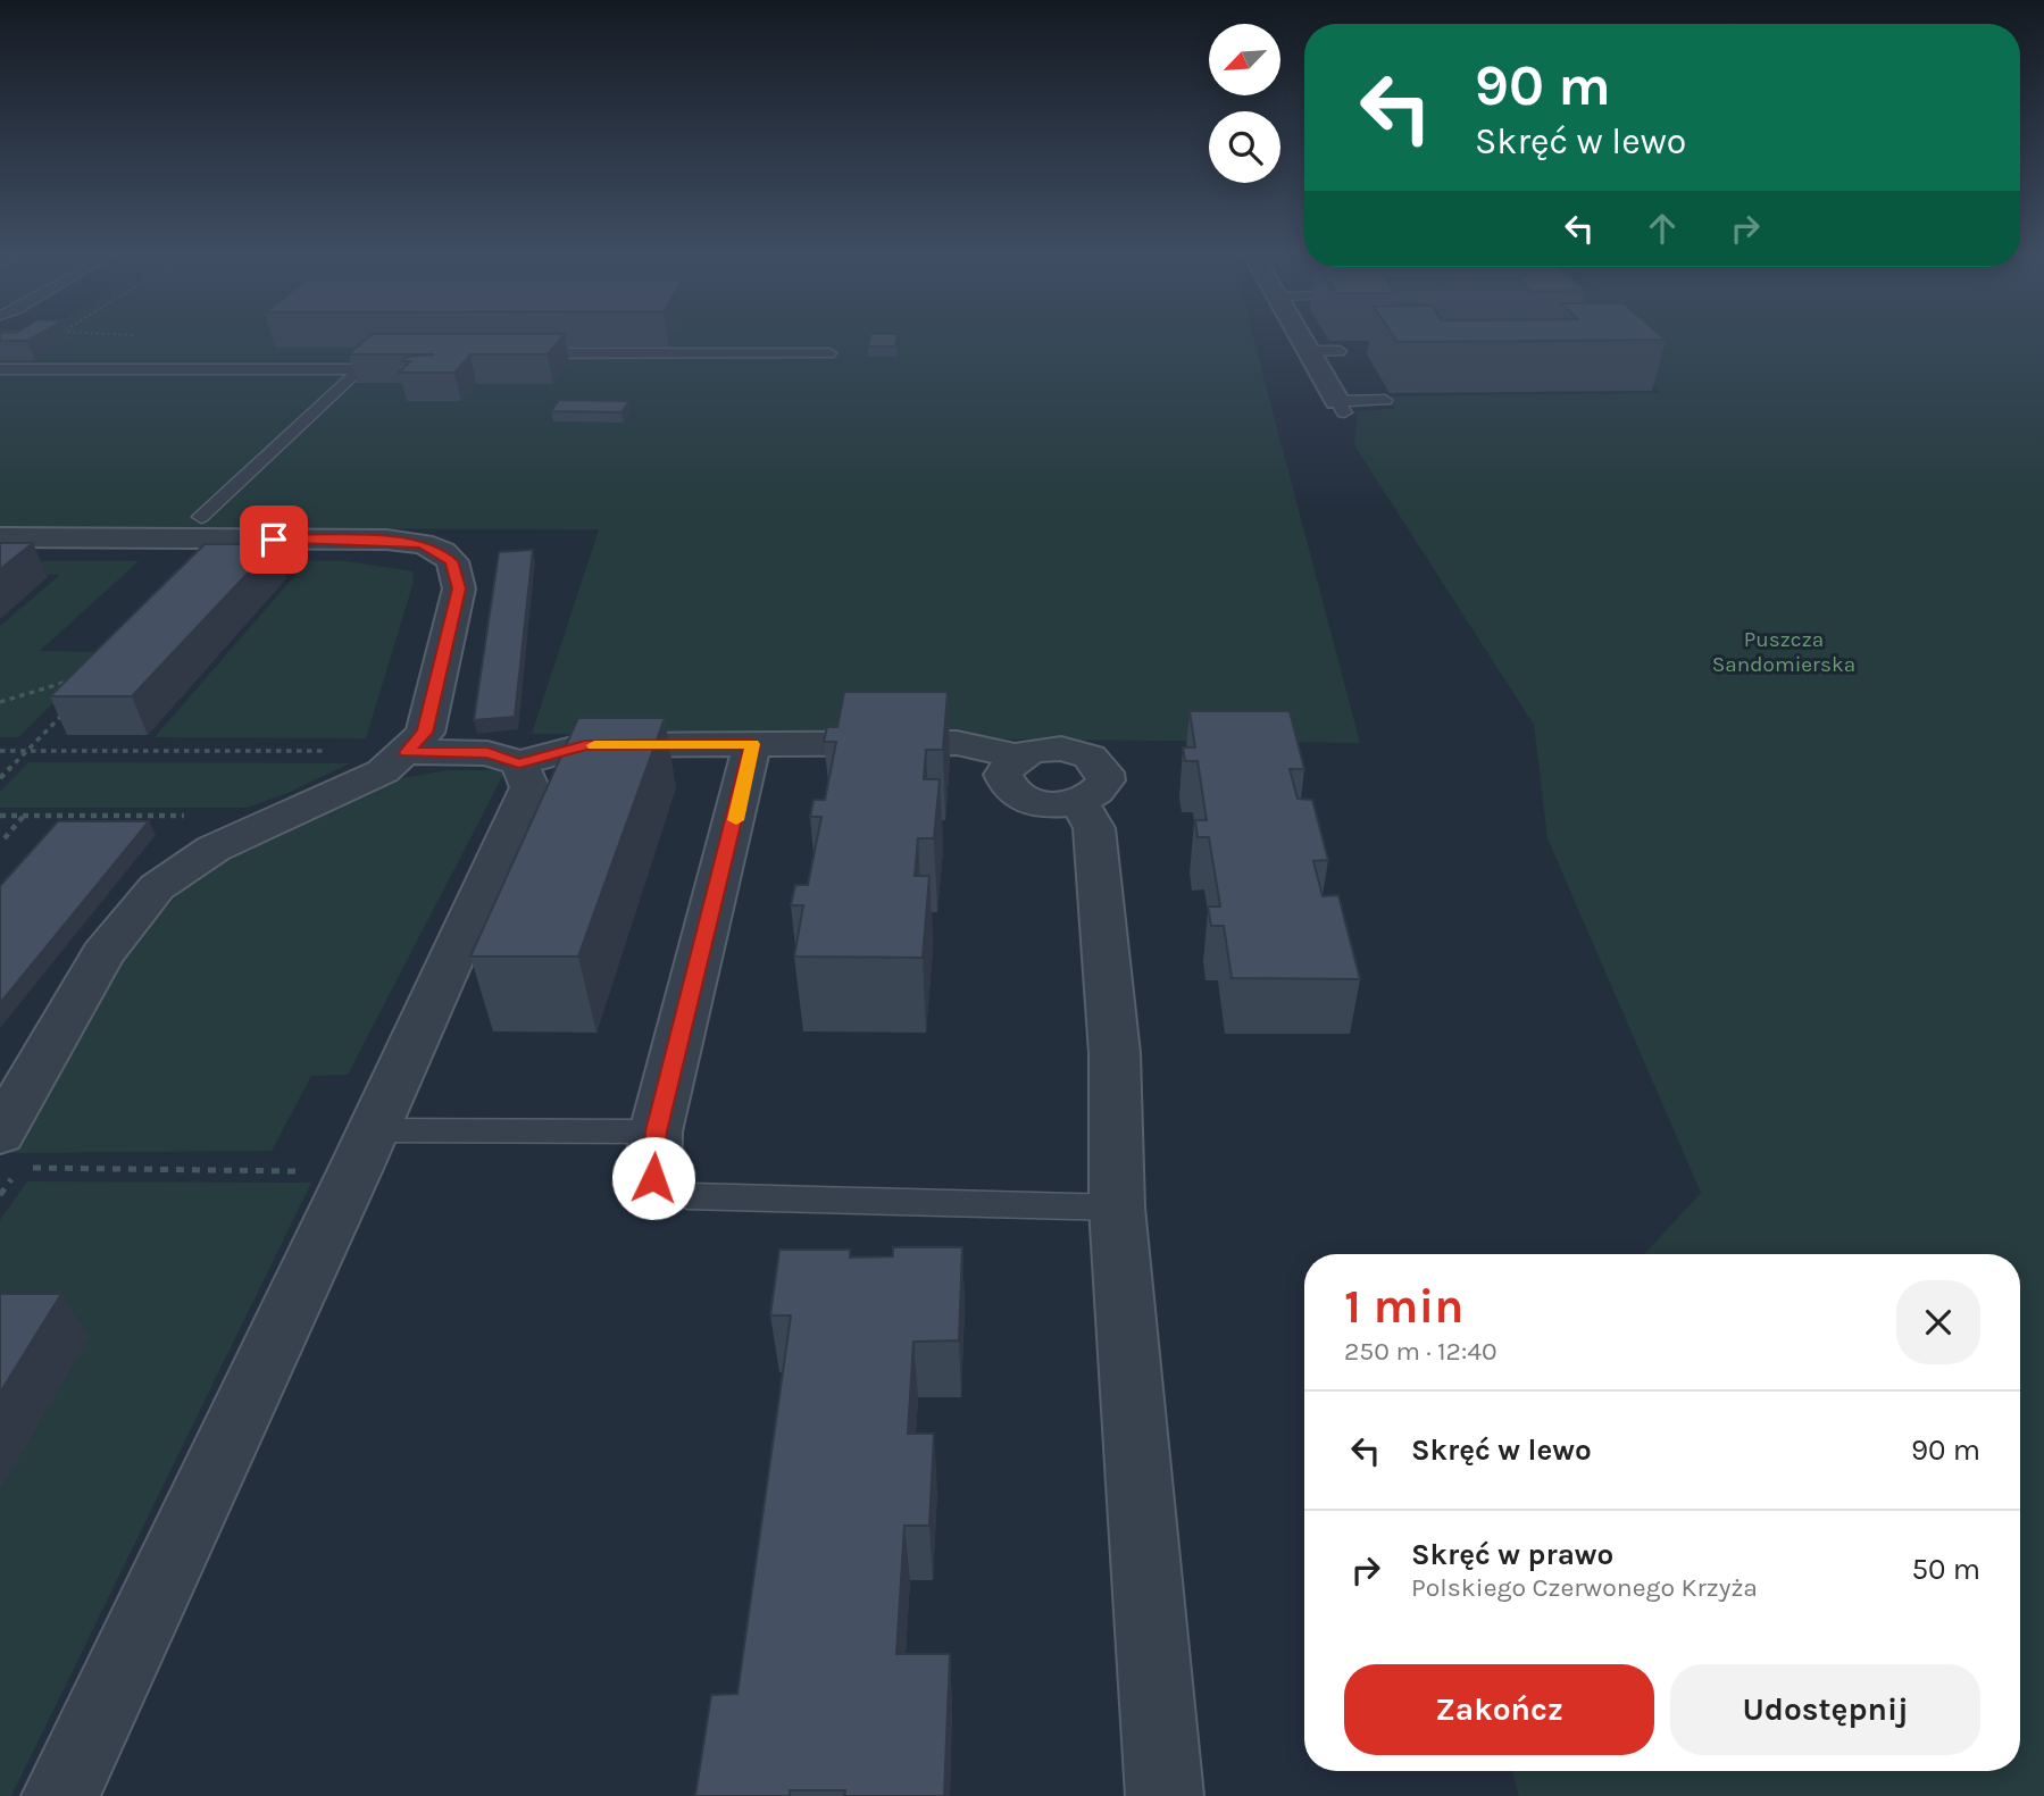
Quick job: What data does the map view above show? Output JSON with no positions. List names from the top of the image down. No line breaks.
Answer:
{"parks":["Puszcza Sandomierska"],"north":"bottom left","page":{"turn":["90 m","Skręć w lewo"],"heading":["1 min","250 m · 12:40"],"list":[{"name":"Skręć w lewo","value":"90 m"},{"name":"Skręć w prawo","note":"Polskiego Czerwonego Krzyża","value":"50 m"}],"buttons":["Zakończ","Udostępnij"]}}
